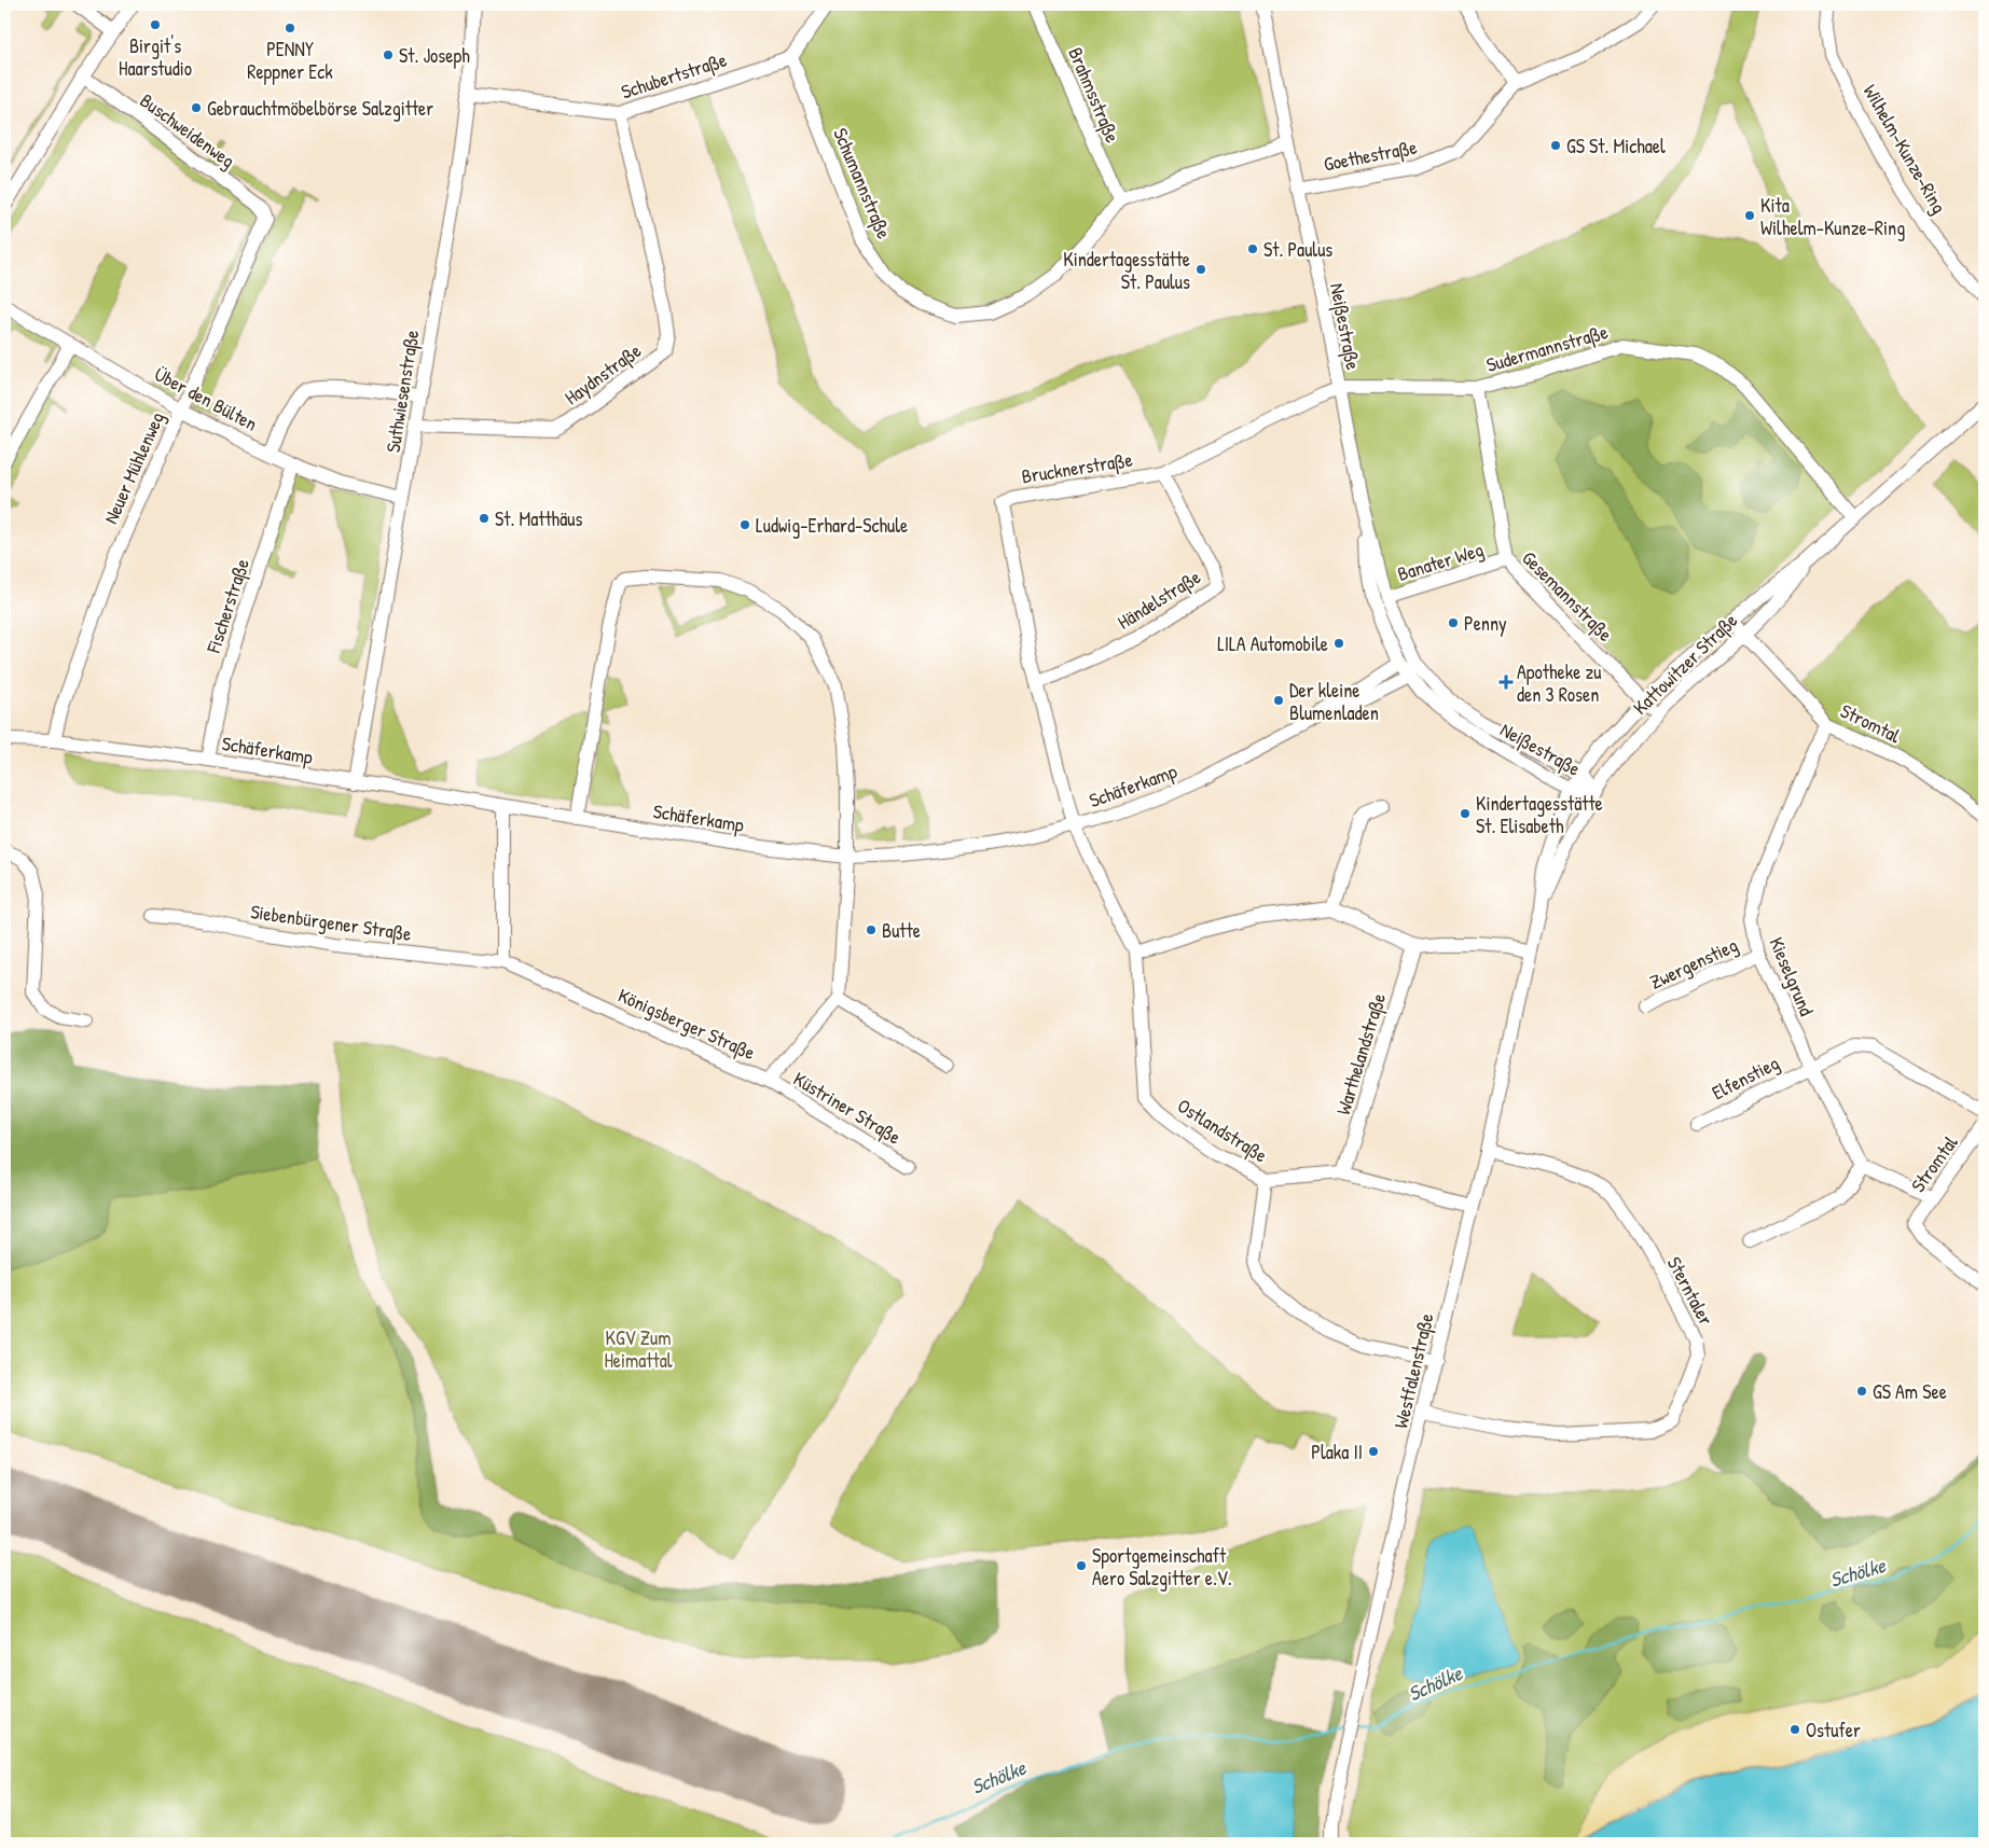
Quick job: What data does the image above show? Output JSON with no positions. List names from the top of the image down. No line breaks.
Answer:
{"streets":{"street":["Schubertstraße","Brahmsstraße","Buschweidenweg","Wilhelm-Kunze-Ring","Goethestraße","Schumannstraße","Neißestraße","Sudermannstraße","Haydnstraße","Suthwiesenstraße","Über den Bülten","Neuer Mühlenweg","Brucknerstraße","Banater Weg","Gesemannstraße","Händelstraße","Fischerstraße","Kattowitzer Straße","Stromtal","Schäferkamp","Siebenbürgener Straße","Zwergenstieg","Kieselgrund","Königsberger Straße","Warthelandstraße","Elfenstieg","Küstriner Straße","Ostlandstraße","Sterntaler","Westfalenstraße"]},"crossings":[["Schubertstraße","Schumannstraße"],["Schubertstraße","Haydnstraße"],["Schubertstraße","Suthwiesenstraße"],["Brahmsstraße","Schumannstraße"],["Buschweidenweg","Neuer Mühlenweg"],["Goethestraße","Neißestraße"],["Neißestraße","Sudermannstraße"],["Neißestraße","Brucknerstraße"],["Neißestraße","Banater Weg"],["Neißestraße","Kattowitzer Straße"],["Neißestraße","Schäferkamp"],["Neißestraße","Westfalenstraße"],["Sudermannstraße","Brucknerstraße"],["Sudermannstraße","Gesemannstraße"],["Sudermannstraße","Kattowitzer Straße"],["Haydnstraße","Suthwiesenstraße"],["Suthwiesenstraße","Über den Bülten"],["Suthwiesenstraße","Schäferkamp"],["Über den Bülten","Neuer Mühlenweg"],["Über den Bülten","Fischerstraße"],["Neuer Mühlenweg","Schäferkamp"],["Brucknerstraße","Händelstraße"],["Brucknerstraße","Schäferkamp"],["Brucknerstraße","Ostlandstraße"],["Banater Weg","Gesemannstraße"],["Gesemannstraße","Kattowitzer Straße"],["Fischerstraße","Schäferkamp"],["Kattowitzer Straße","Stromtal"],["Kattowitzer Straße","Westfalenstraße"],["Stromtal","Kieselgrund"],["Schäferkamp","Ostlandstraße"],["Siebenbürgener Straße","Königsberger Straße"],["Zwergenstieg","Kieselgrund"],["Kieselgrund","Elfenstieg"],["Königsberger Straße","Küstriner Straße"],["Warthelandstraße","Ostlandstraße"],["Ostlandstraße","Westfalenstraße"],["Sterntaler","Westfalenstraße"]],"water":["Schölke"],"parks":["KGV Zum Heimattal"],"places":{"other":["Birgit's Haarstudio","PENNY Reppner Eck","St. Joseph","Gebrauchtmöbelbörse Salzgitter","GS St. Michael","Kita Wilhelm-Kunze-Ring","St. Paulus","Kindertagesstätte St. Paulus","St. Matthäus","Ludwig-Erhard-Schule","Penny","LILA Automobile","Der kleine Blumenladen","Kindertagesstätte St. Elisabeth","Butte","GS Am See","Plaka II","Sportgemeinschaft Aero Salzgitter e.V.","Ostufer"],"health":["Apotheke zu den 3 Rosen"]}}
